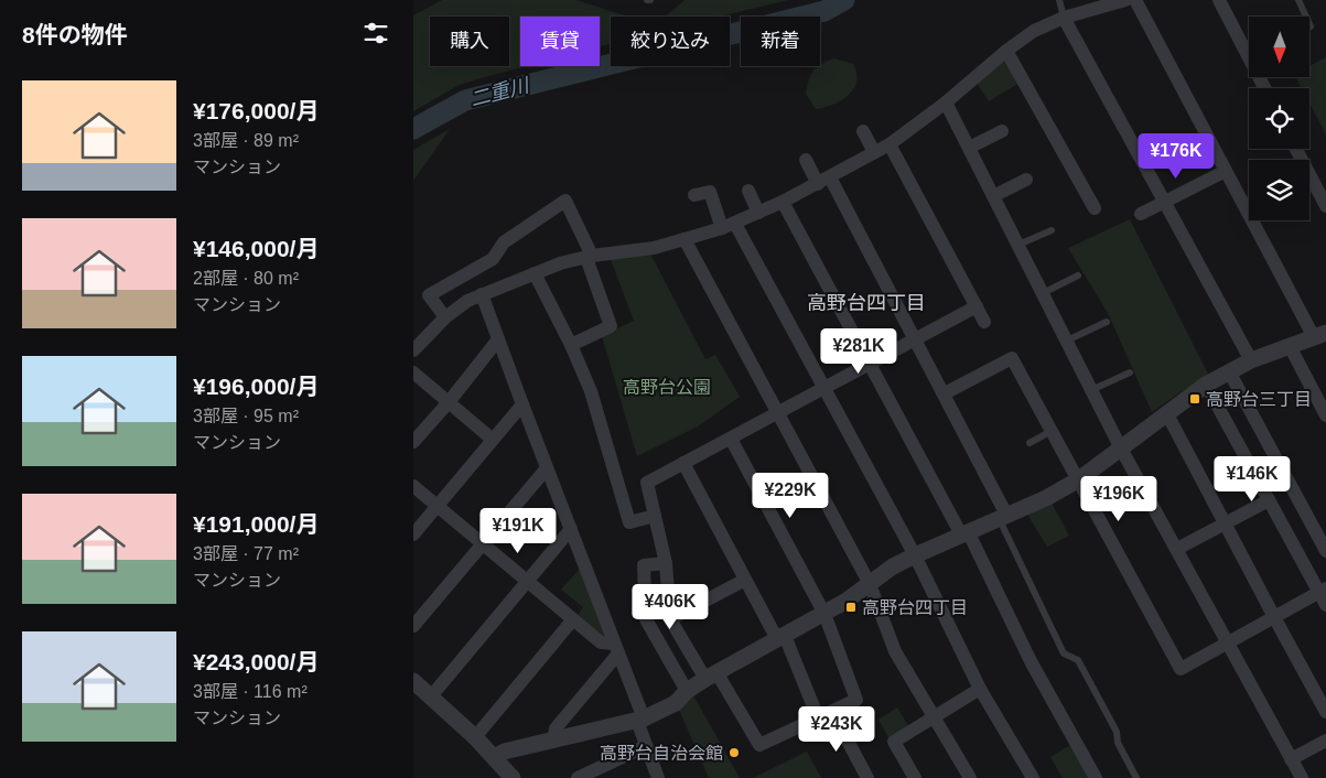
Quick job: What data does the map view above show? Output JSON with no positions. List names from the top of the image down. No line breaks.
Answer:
{"districts":["高野台四丁目"],"water":["二重川"],"parks":["高野台公園"],"places":{"transit":["高野台三丁目","高野台四丁目"],"other":["高野台自治会館"]},"north":"bottom","page":{"heading":"8件の物件","chip":["購入","賃貸","絞り込み","新着"],"list":[{"name":"¥176,000/月","note":"3部屋 · 89 m² · マンション"},{"name":"¥146,000/月","note":"2部屋 · 80 m² · マンション"},{"name":"¥196,000/月","note":"3部屋 · 95 m² · マンション"},{"name":"¥191,000/月","note":"3部屋 · 77 m² · マンション"},{"name":"¥243,000/月","note":"3部屋 · 116 m² · マンション"}],"price":["¥176K","¥281K","¥146K","¥229K","¥196K","¥191K","¥406K","¥243K"]}}
